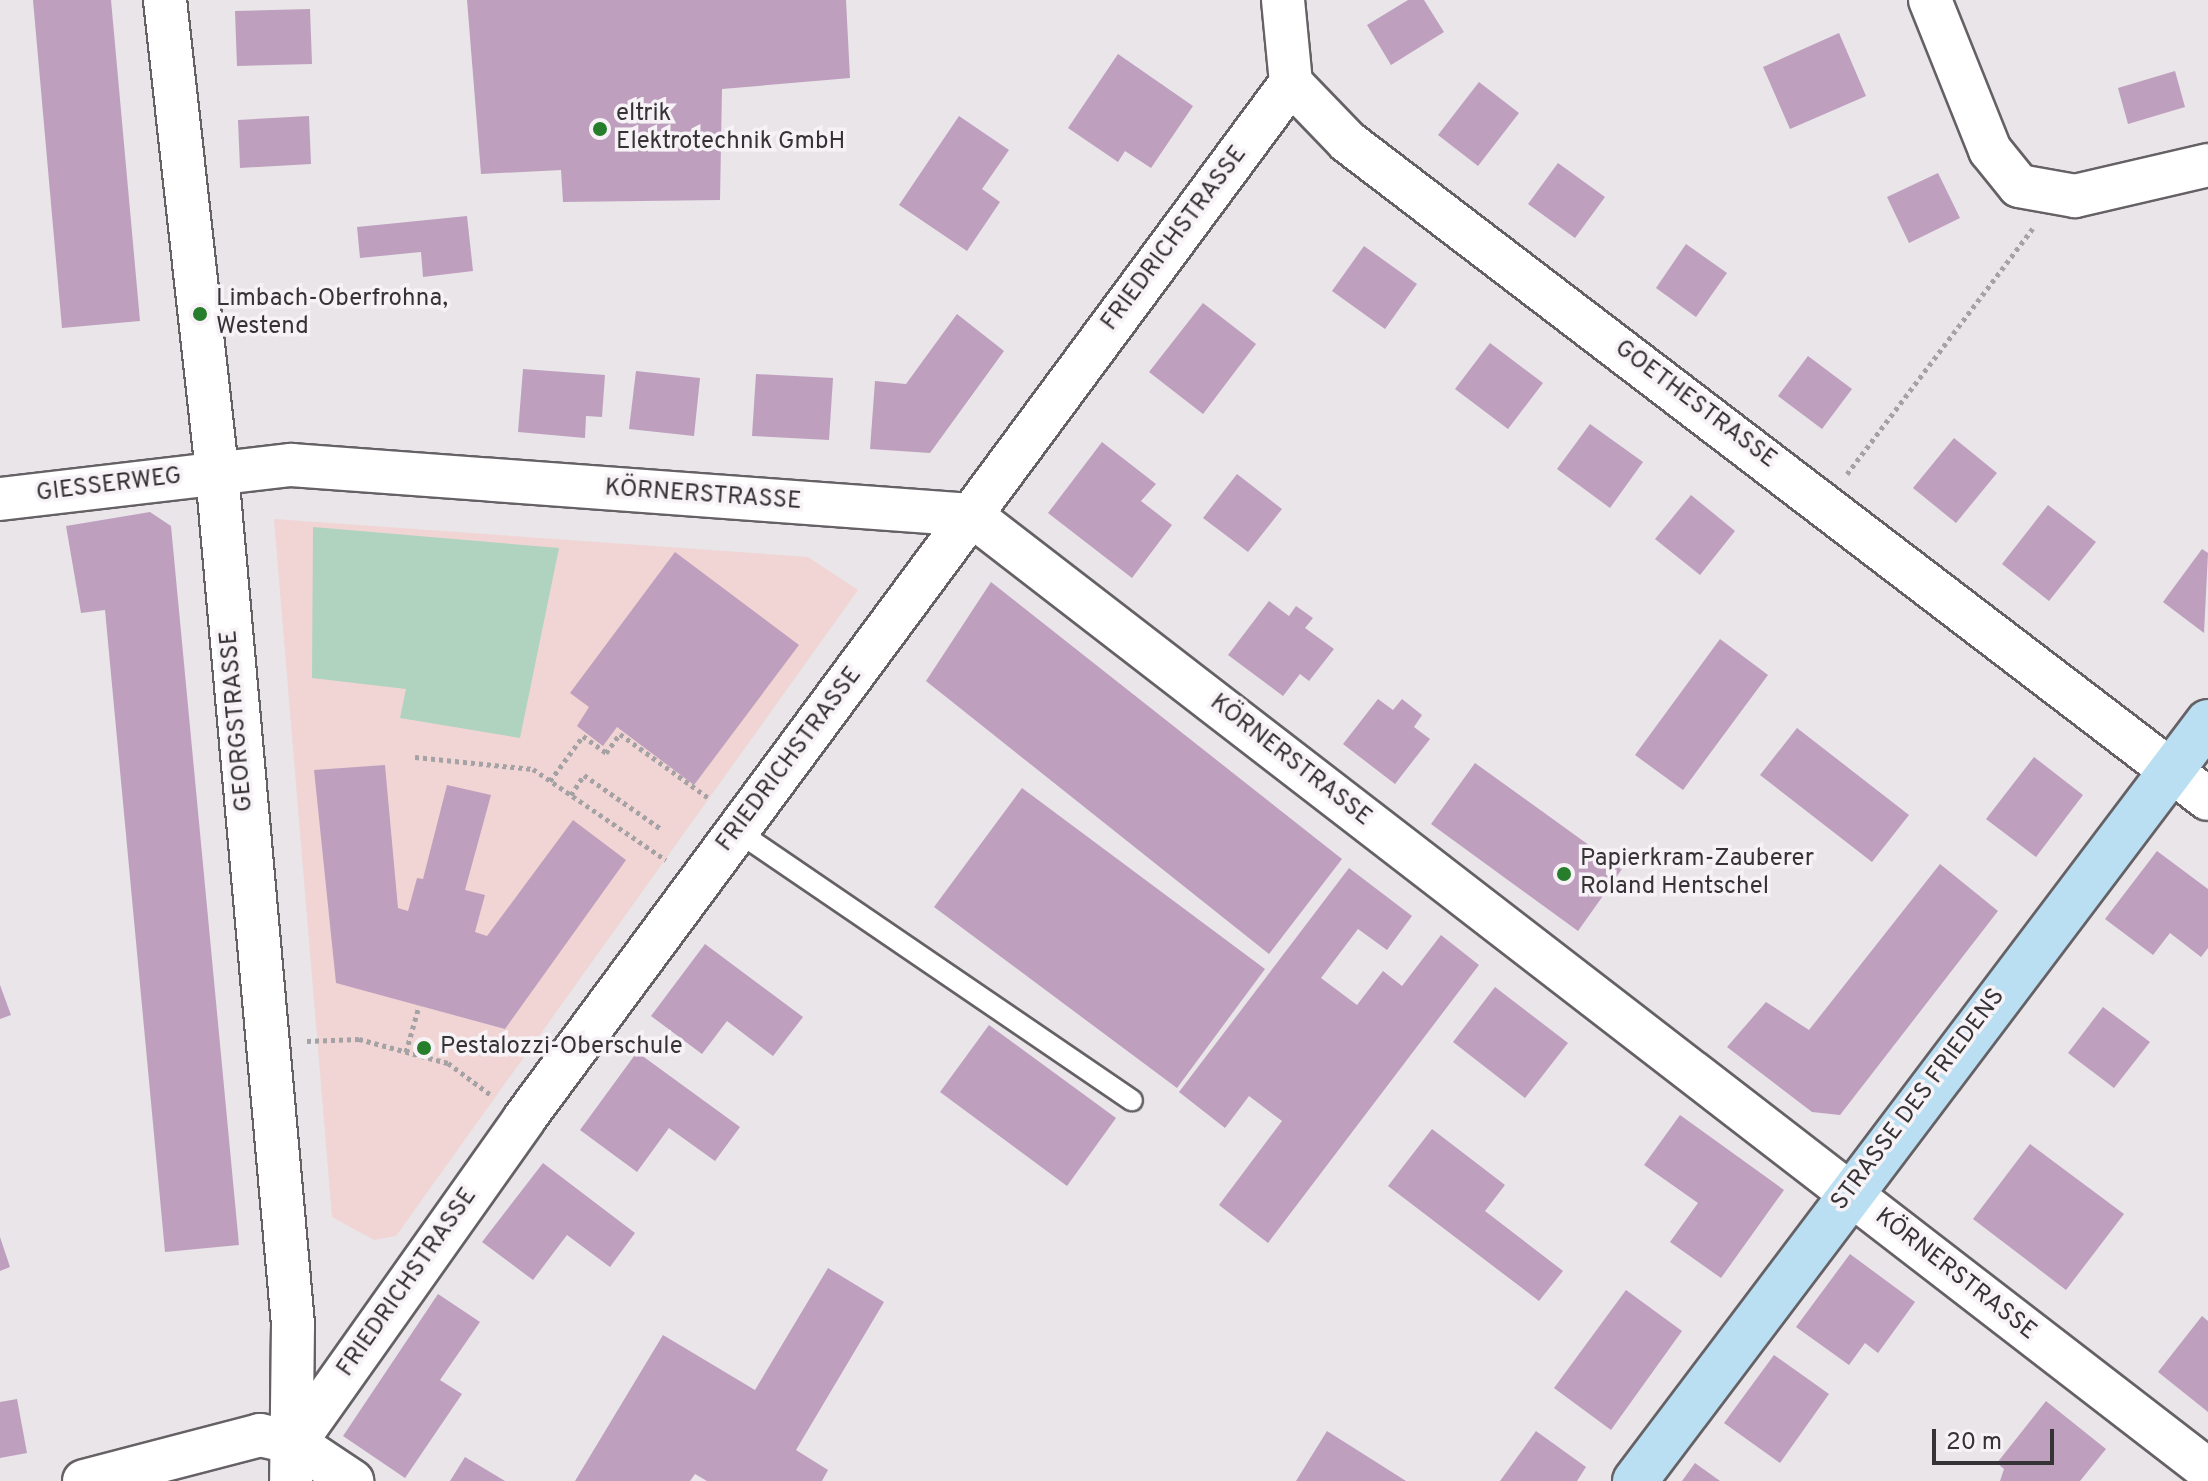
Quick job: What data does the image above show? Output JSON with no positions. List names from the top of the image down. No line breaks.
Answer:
{"streets":{"main road":["STRASSE DES FRIEDENS"],"street":["FRIEDRICHSTRASSE","GOETHESTRASSE","GIESSERWEG","KÖRNERSTRASSE","GEORGSTRASSE"]},"crossings":[["FRIEDRICHSTRASSE","GOETHESTRASSE"],["FRIEDRICHSTRASSE","KÖRNERSTRASSE"],["FRIEDRICHSTRASSE","GEORGSTRASSE"],["GOETHESTRASSE","STRASSE DES FRIEDENS"],["GIESSERWEG","KÖRNERSTRASSE"],["GIESSERWEG","GEORGSTRASSE"],["KÖRNERSTRASSE","GEORGSTRASSE"],["KÖRNERSTRASSE","STRASSE DES FRIEDENS"]],"places":["eltrik Elektrotechnik GmbH","Limbach-Oberfrohna, Westend","Papierkram-Zauberer Roland Hentschel","Pestalozzi-Oberschule"],"scale_bar":"20 m"}
